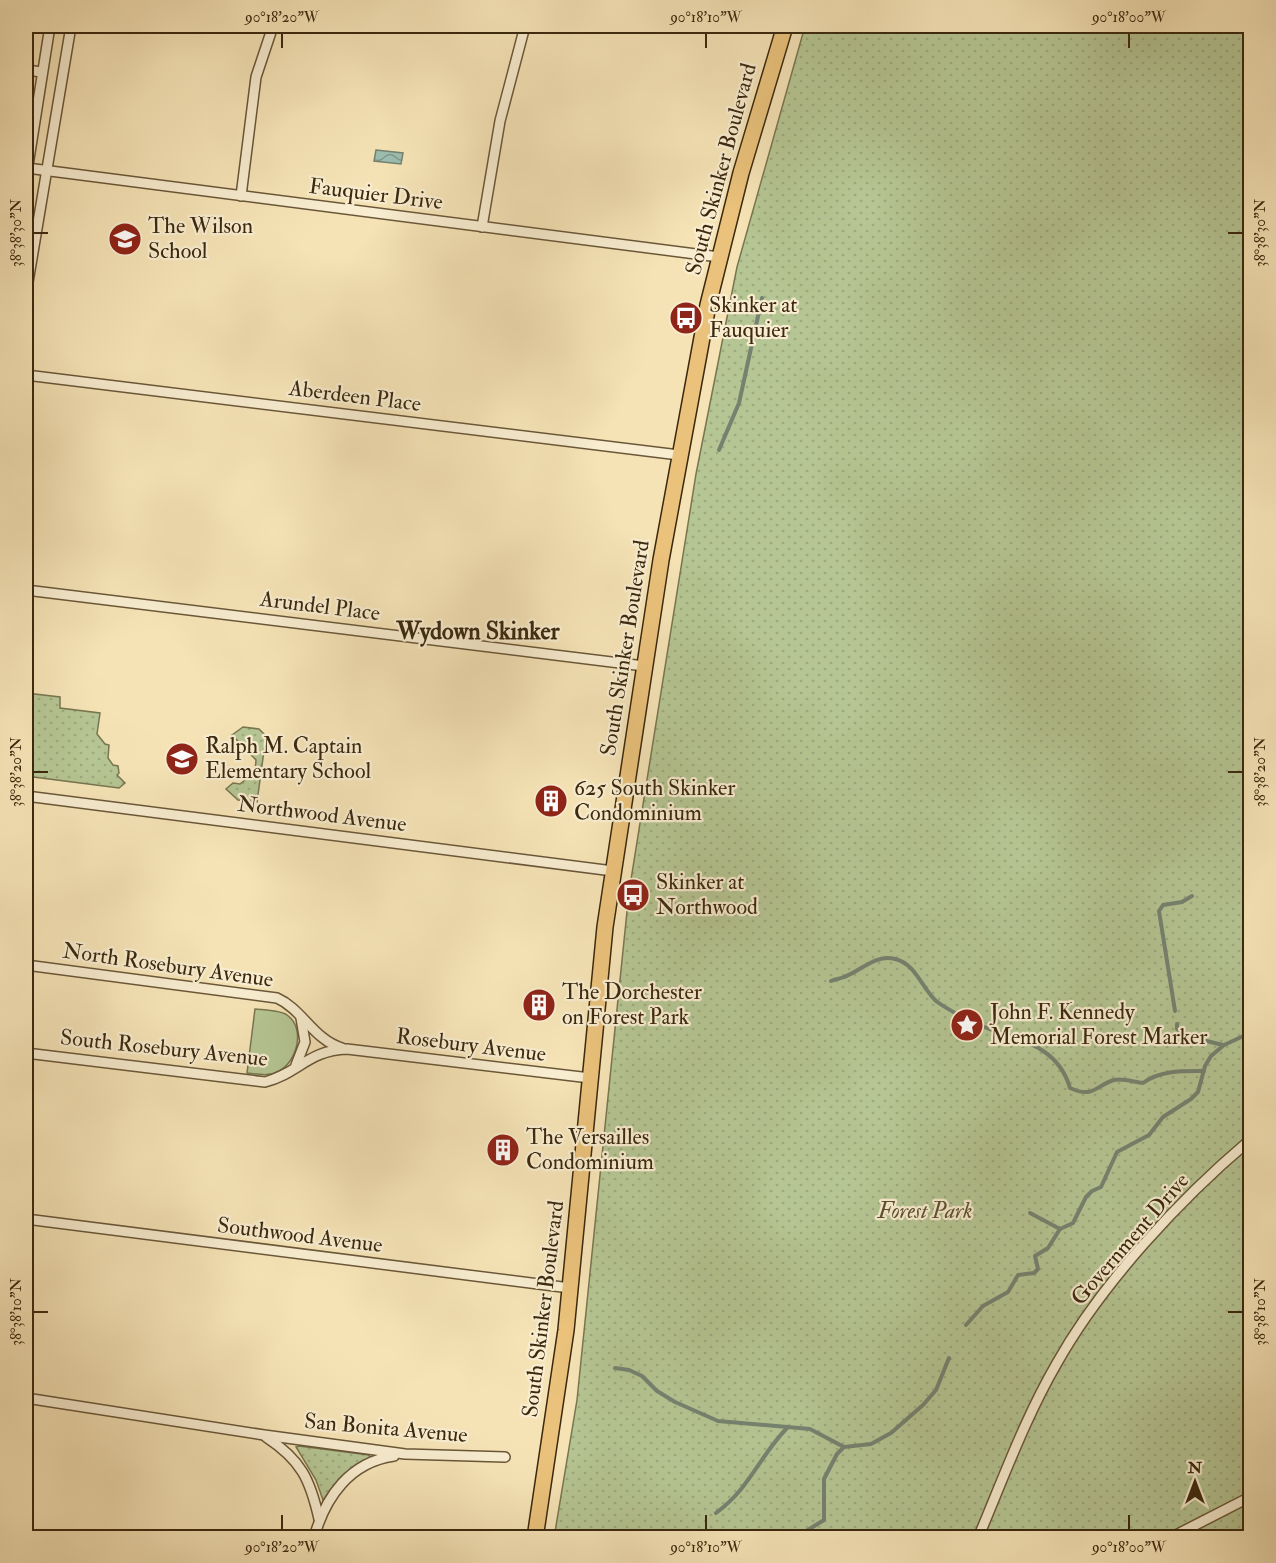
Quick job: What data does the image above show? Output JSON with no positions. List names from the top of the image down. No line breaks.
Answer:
{"streets":{"main road":["South Skinker Boulevard"],"street":["Fauquier Drive","Aberdeen Place","Arundel Place","Northwood Avenue","North Rosebury Avenue","Rosebury Avenue","South Rosebury Avenue","Southwood Avenue","Government Drive","San Bonita Avenue"]},"crossings":[["South Skinker Boulevard","Fauquier Drive"],["South Skinker Boulevard","Aberdeen Place"],["South Skinker Boulevard","Arundel Place"],["South Skinker Boulevard","Northwood Avenue"],["South Skinker Boulevard","Rosebury Avenue"],["South Skinker Boulevard","Southwood Avenue"],["North Rosebury Avenue","Rosebury Avenue"],["North Rosebury Avenue","South Rosebury Avenue"],["Rosebury Avenue","South Rosebury Avenue"]],"districts":["Wydown Skinker"],"parks":["Forest Park"],"places":{"school or university":["The Wilson School","Ralph M. Captain Elementary School"],"bus stop":["Skinker at Fauquier","Skinker at Northwood"],"building":["625 South Skinker Condominium","The Dorchester on Forest Park","The Versailles Condominium"],"place":["John F. Kennedy Memorial Forest Marker"]},"north":"top","coordinates":["90°18'20\"W","90°18'10\"W","90°18'00\"W","38°38'30\"N","38°38'20\"N","38°38'10\"N"]}
